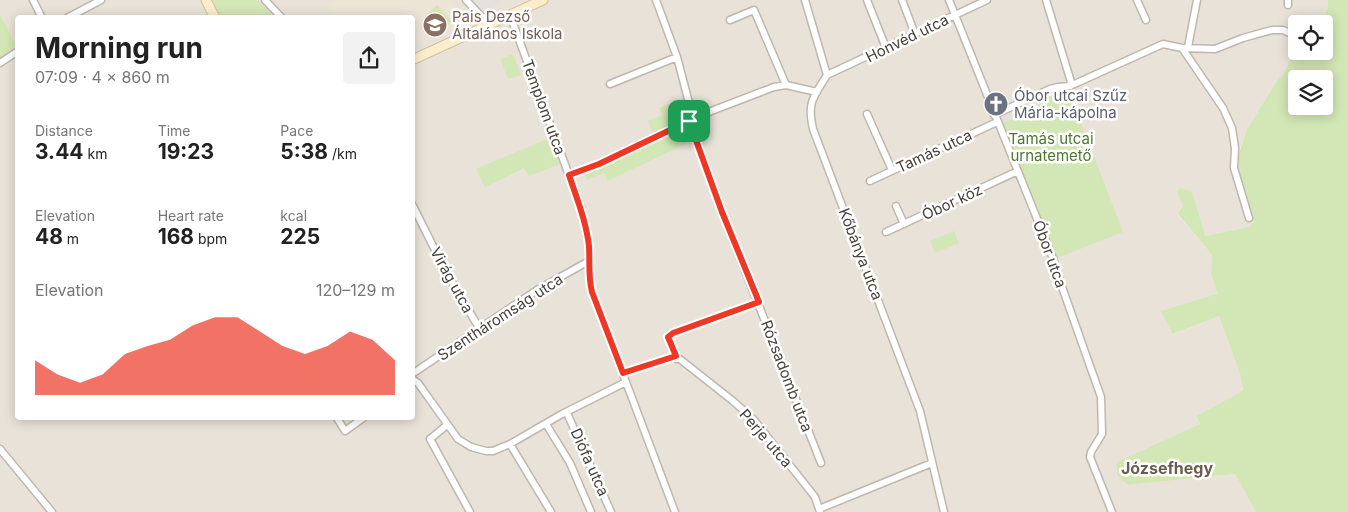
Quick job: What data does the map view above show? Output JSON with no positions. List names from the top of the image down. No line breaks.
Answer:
{"streets":{"street":["Honvéd utca","Templom utca","Tamás utca","Óbor köz","Kőbánya utca","Óbor utca","Virág utca","Szentháromság utca","Rózsadomb utca","Perje utca","Diófa utca"]},"crossings":[["Honvéd utca","Kőbánya utca"],["Honvéd utca","Óbor utca"],["Templom utca","Szentháromság utca"],["Tamás utca","Óbor utca"],["Óbor köz","Óbor utca"],["Virág utca","Szentháromság utca"]],"districts":["Józsefhegy"],"parks":["Tamás utcai urnatemető"],"places":{"school or university":["Pais Dezső Általános Iskola"],"church":["Óbor utcai Szűz Mária-kápolna"]},"page":{"heading":["Morning run","07:09 · 4 × 860 m"],"stats":[["Distance","3.44 km"],["Time","19:23"],["Pace","5:38 /km"],["Elevation","48 m"],["Heart rate","168 bpm"],["kcal","225"]],"chart":["Elevation","120–129 m"]}}
